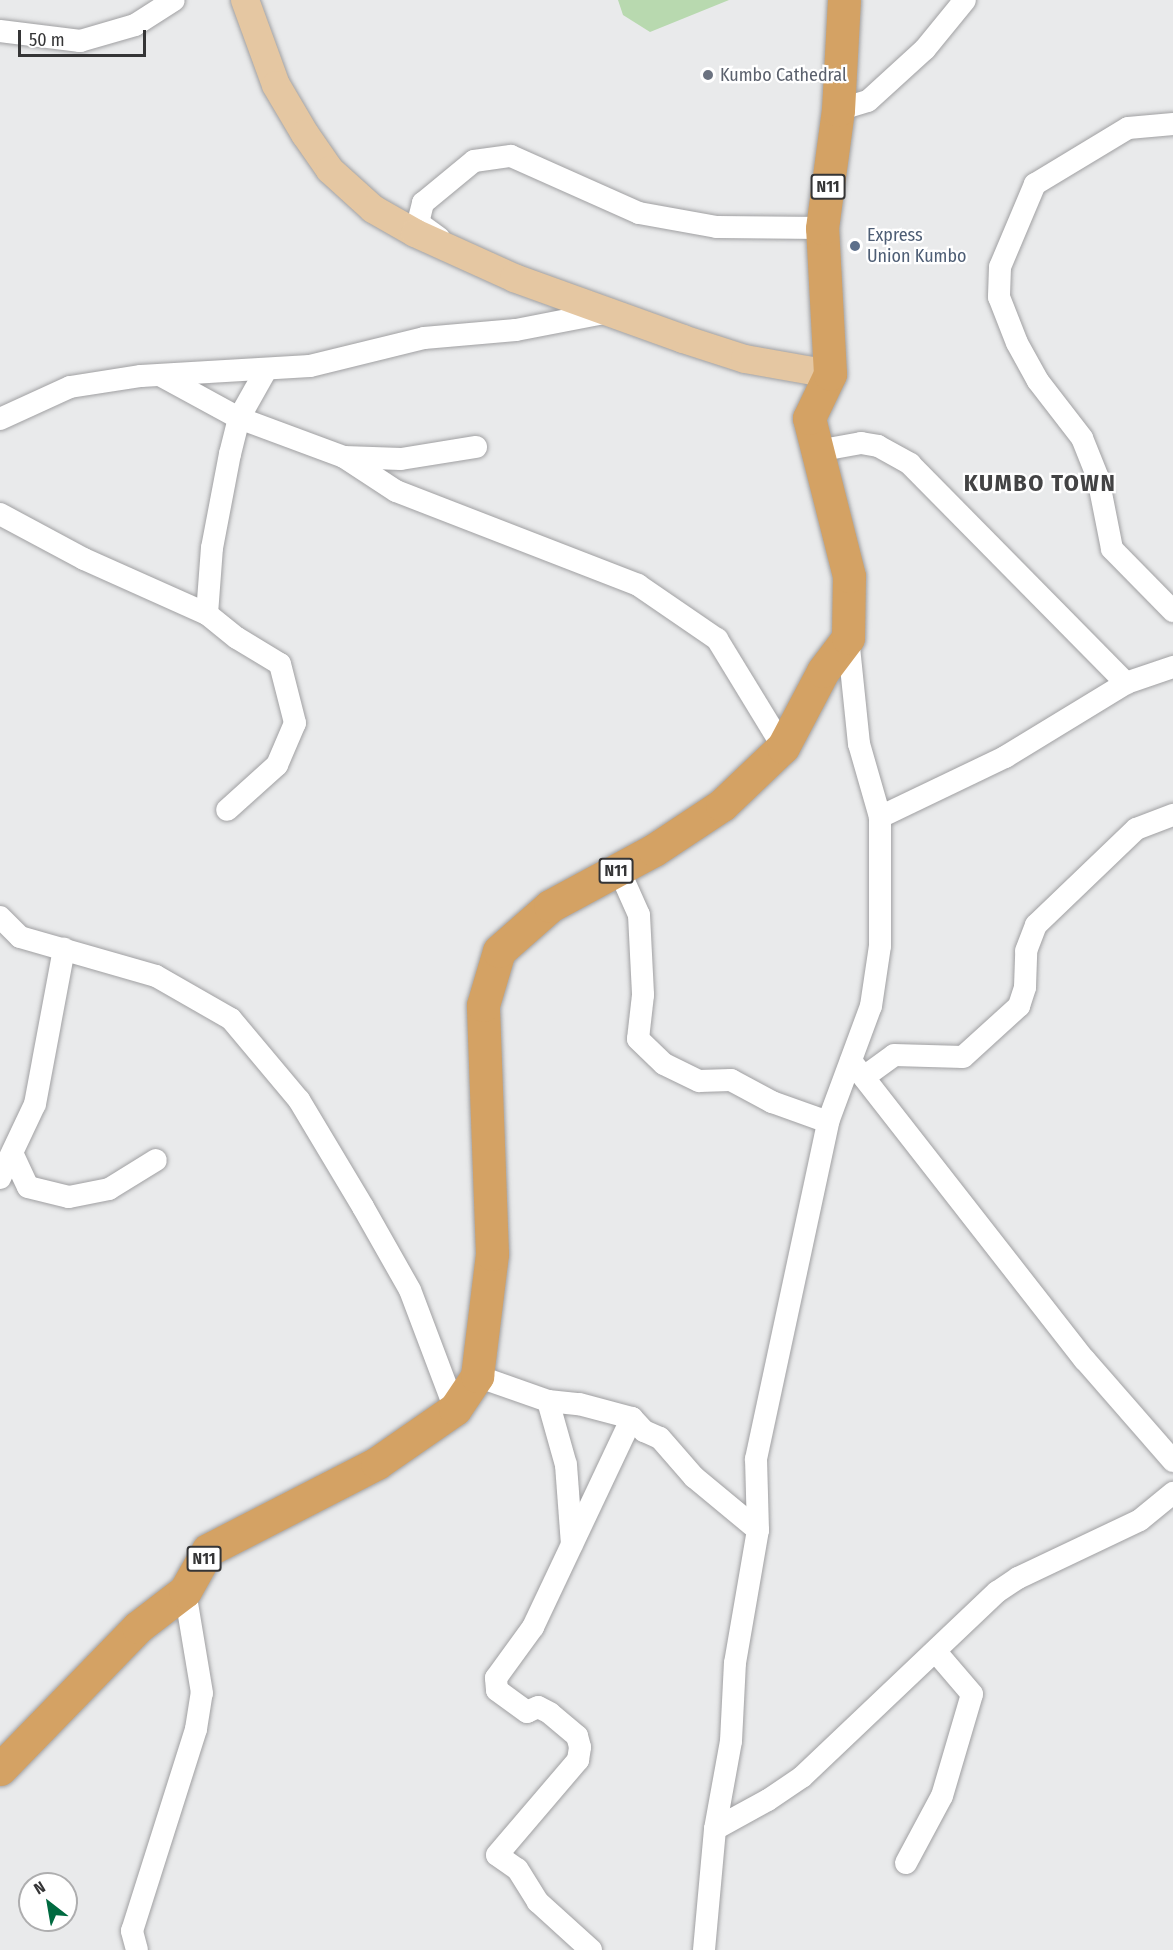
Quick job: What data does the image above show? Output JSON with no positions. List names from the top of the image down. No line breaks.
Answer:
{"streets":{"highway":["N11"]},"districts":["KUMBO TOWN"],"places":["Kumbo Cathedral","Express Union Kumbo"],"scale_bar":"50 m","north":"top left"}
